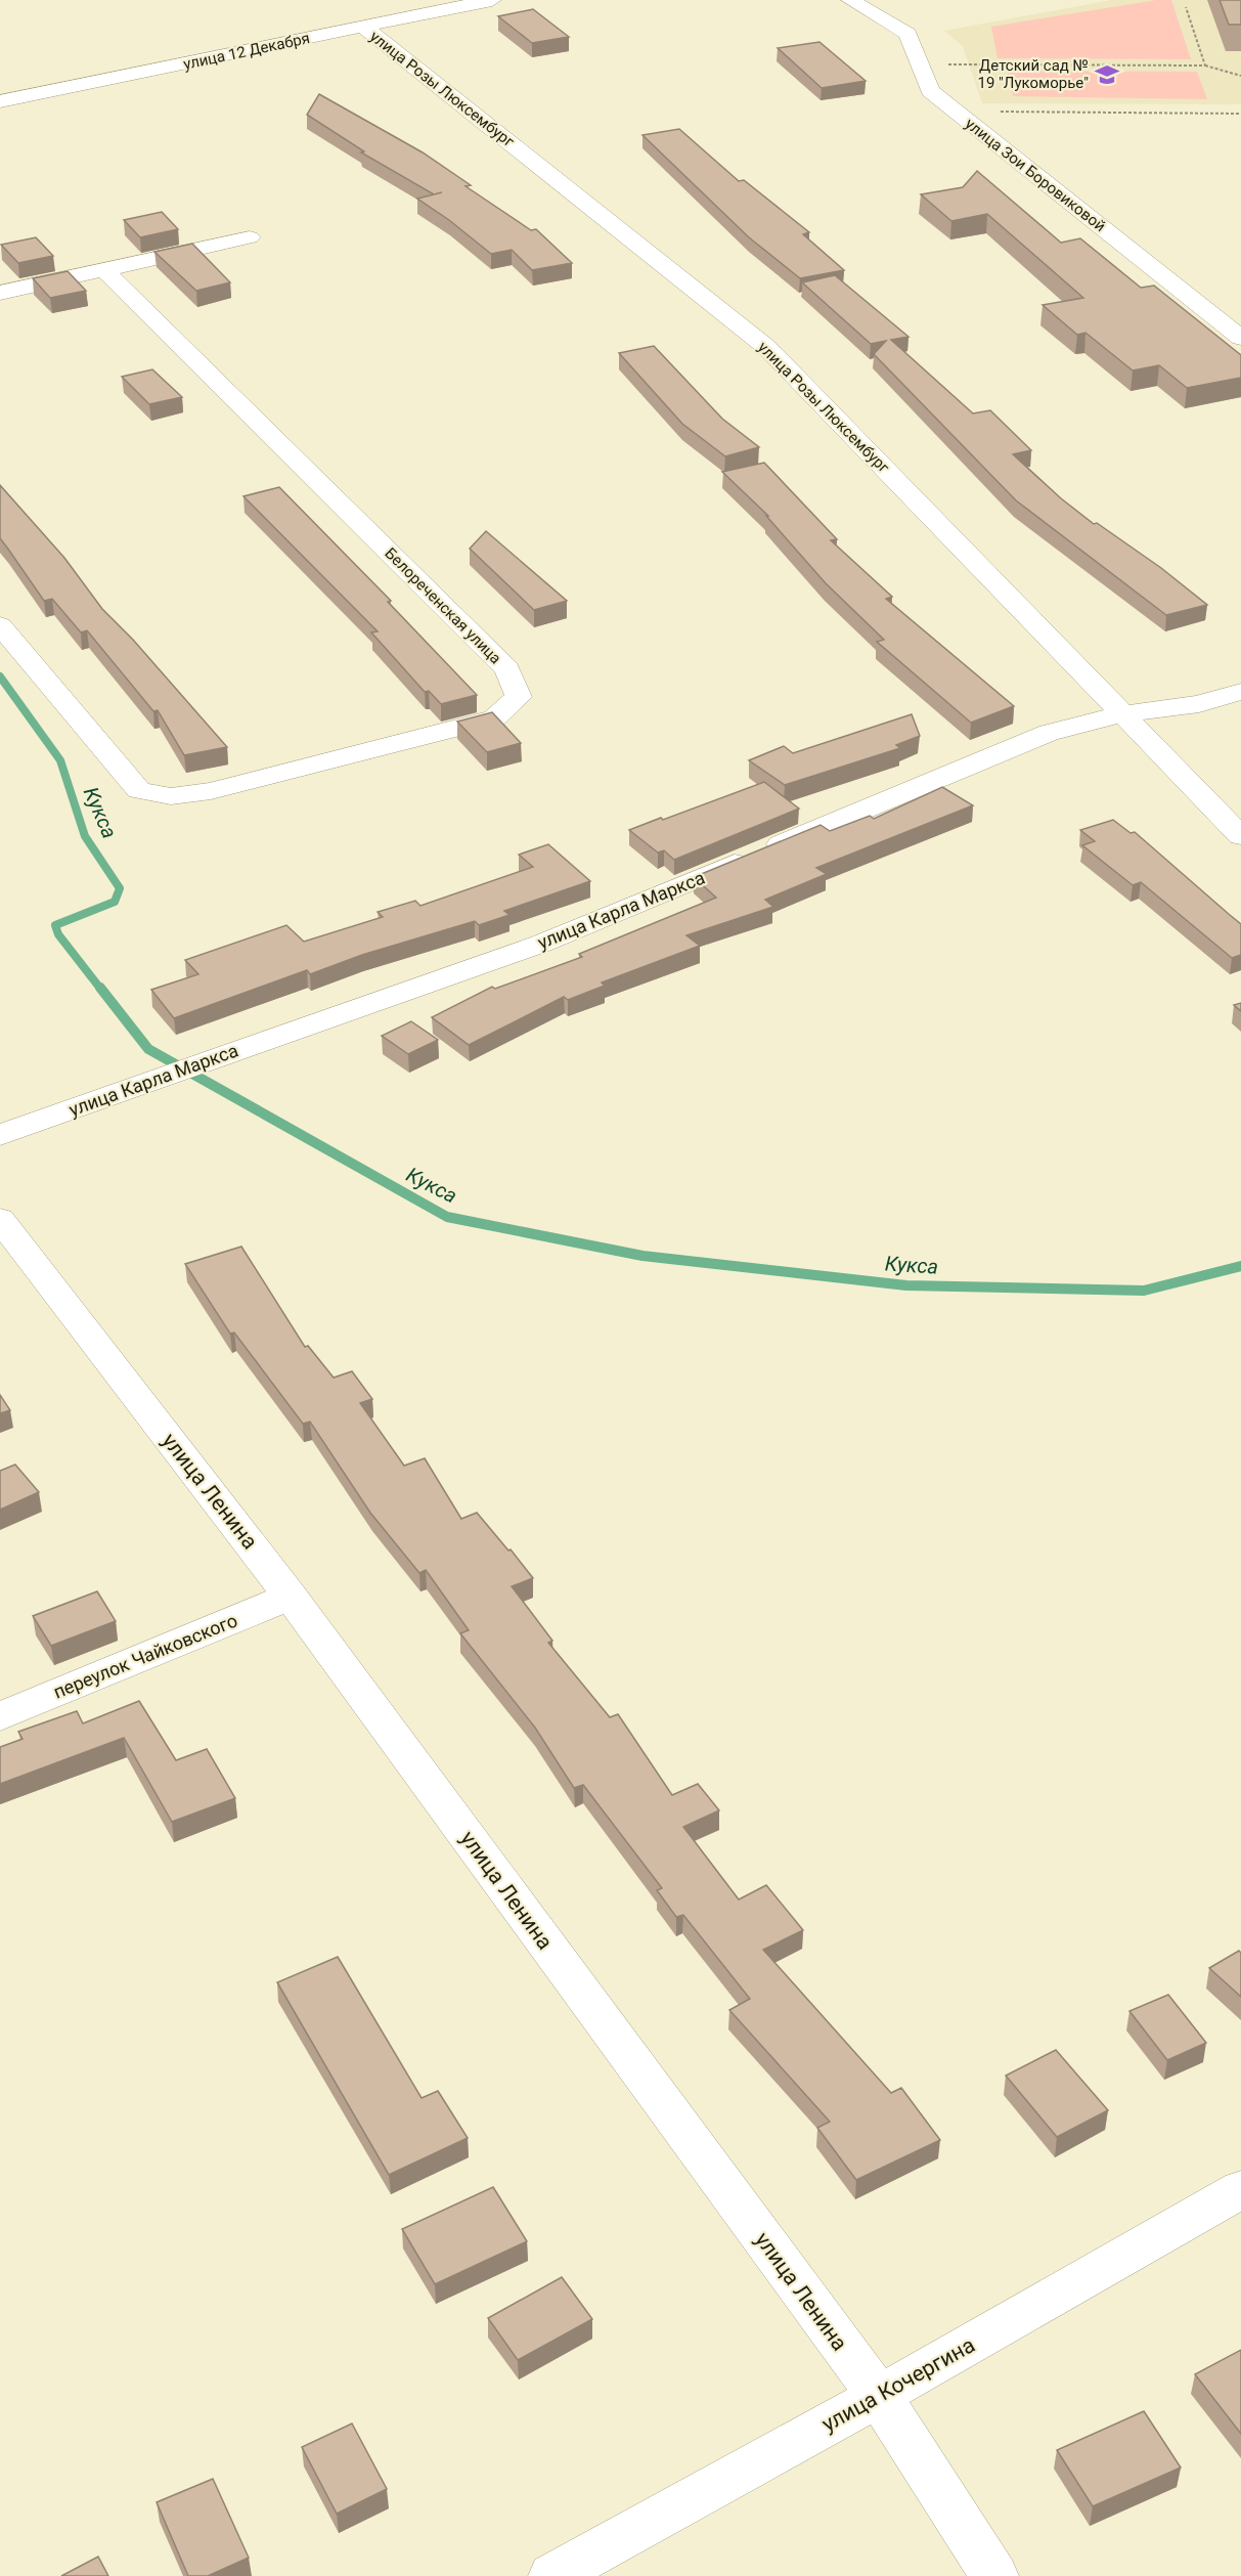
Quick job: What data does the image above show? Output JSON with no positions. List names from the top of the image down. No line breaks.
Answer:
{"streets":{"street":["улица 12 Декабря","улица Розы Люксембург","улица Зои Боровиковой","Белореченская улица","улица Карла Маркса","улица Ленина","переулок Чайковского","улица Кочергина"]},"crossings":[["улица 12 Декабря","улица Розы Люксембург"],["улица Розы Люксембург","улица Карла Маркса"],["улица Ленина","переулок Чайковского"],["улица Ленина","улица Кочергина"]],"water":["Кукса"],"places":{"school or university":["Детский сад № 19 \"Лукоморье\""]}}
